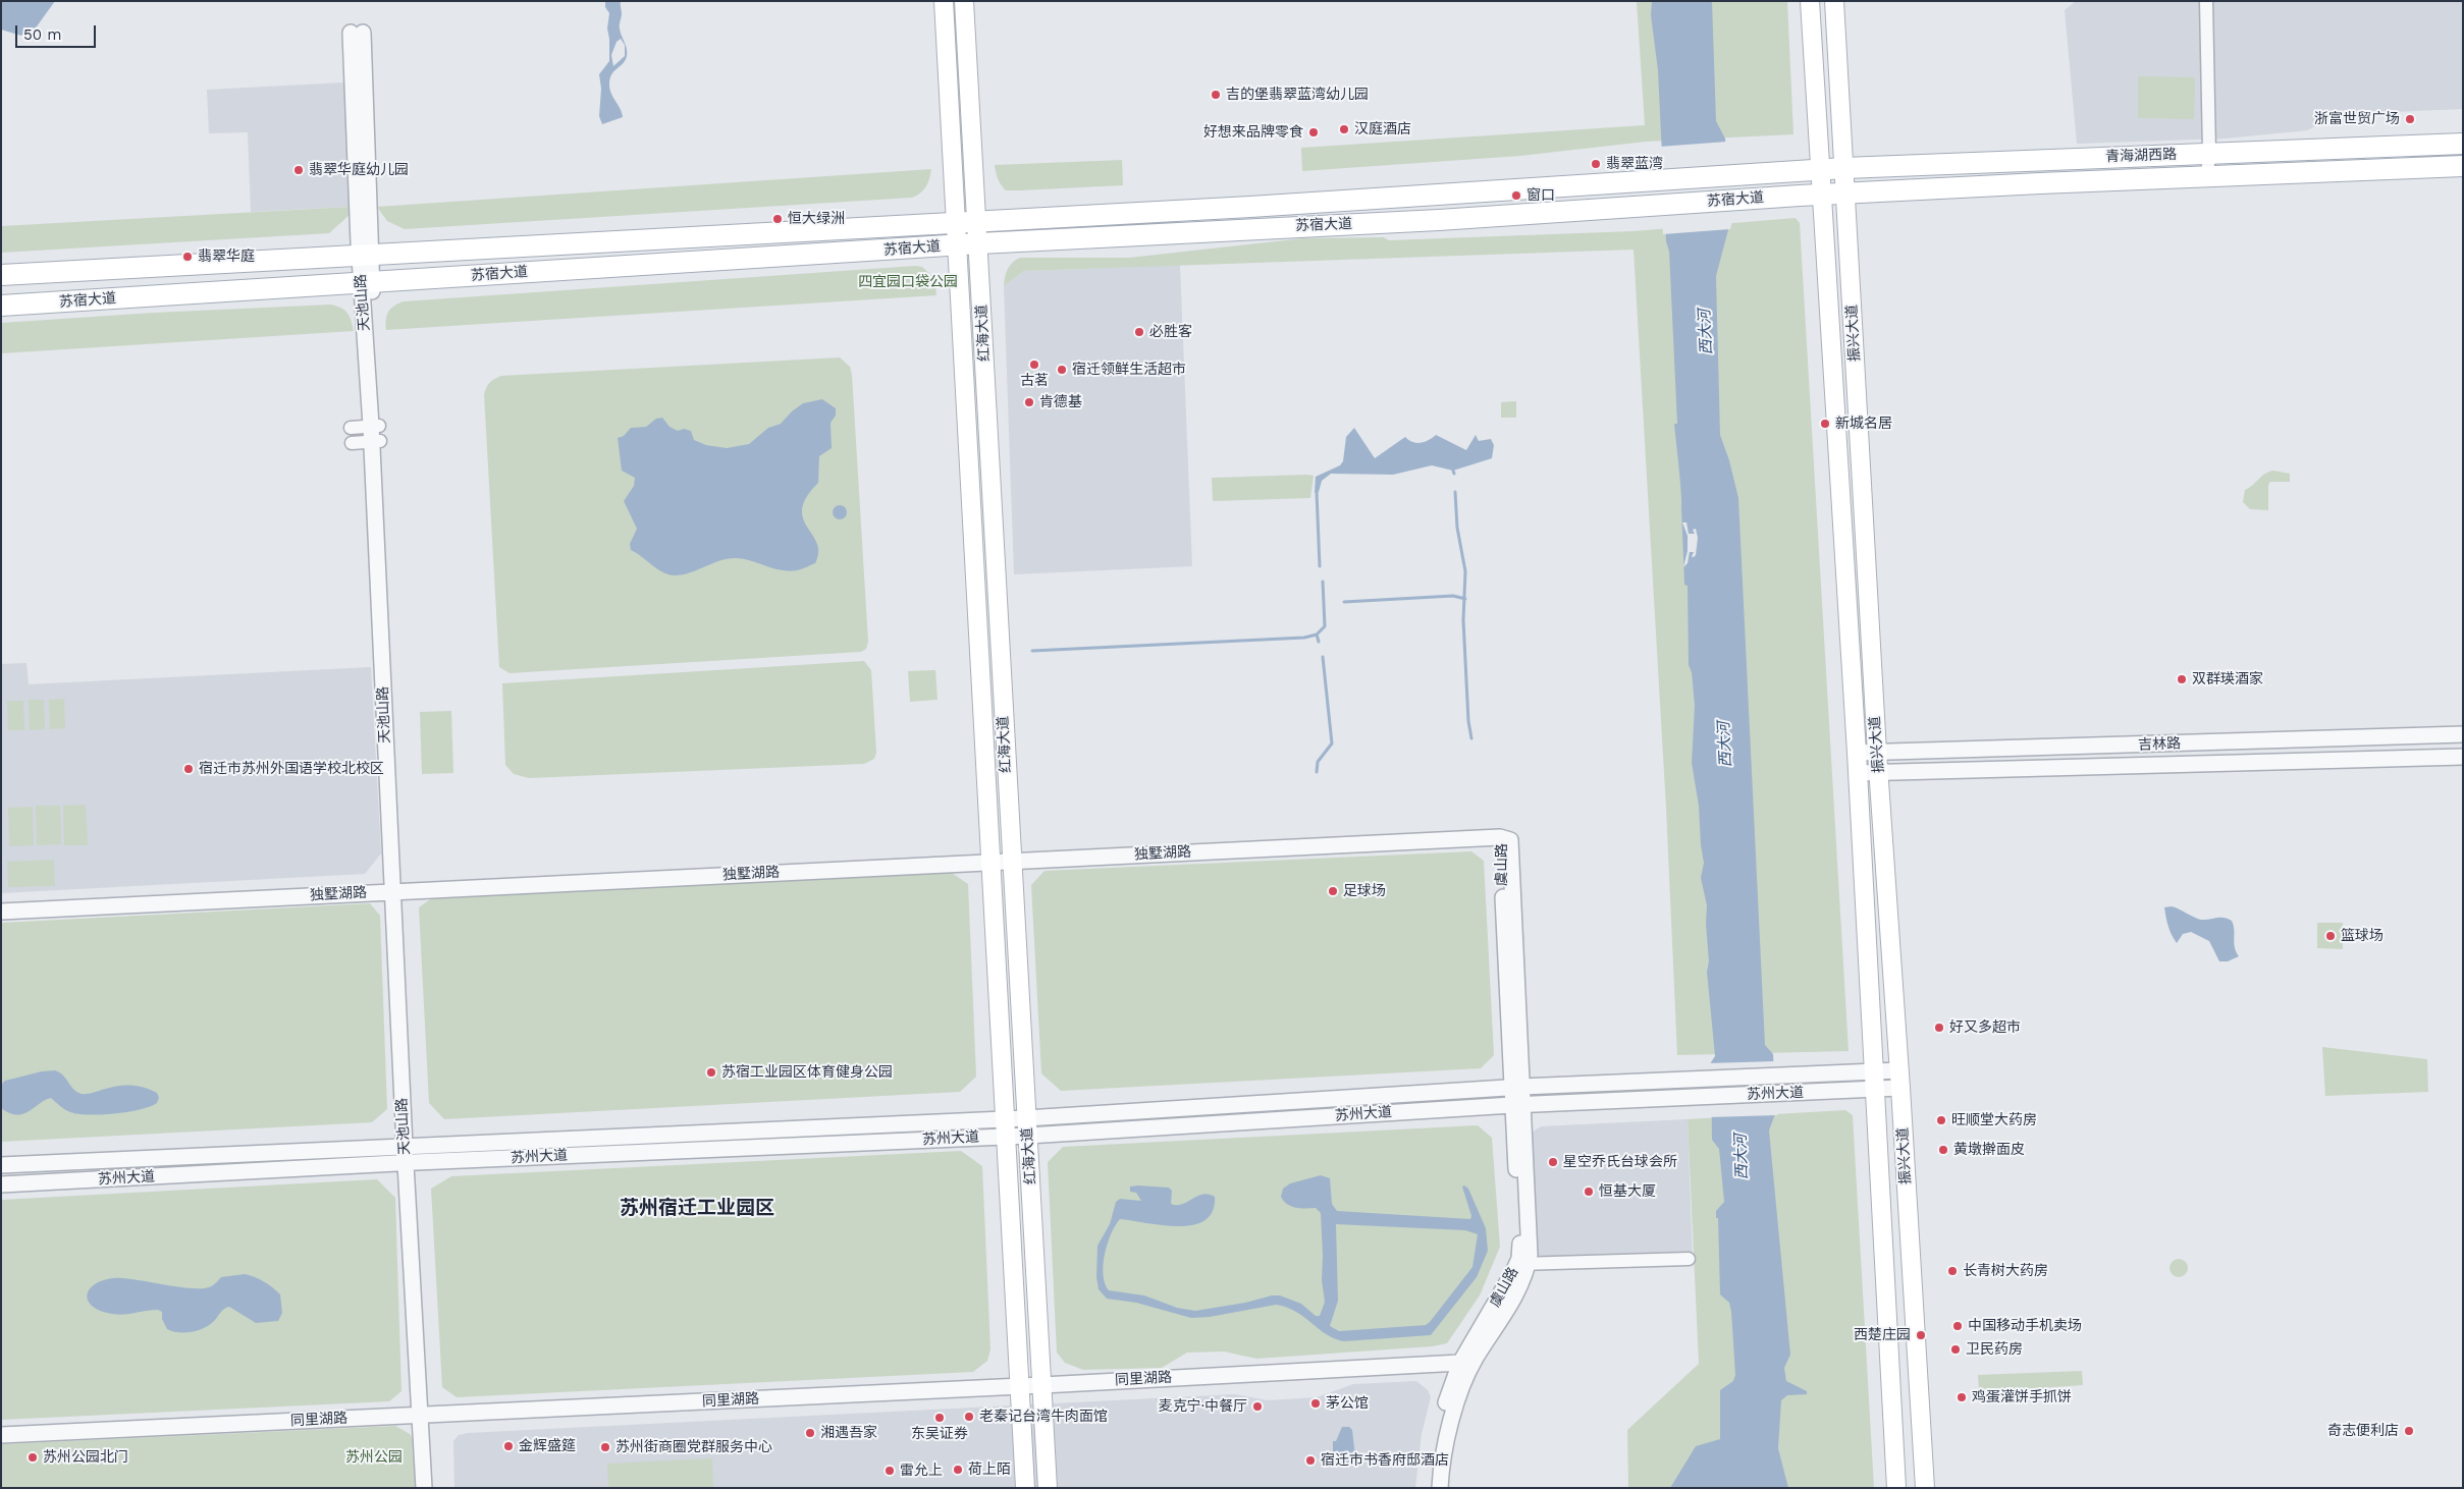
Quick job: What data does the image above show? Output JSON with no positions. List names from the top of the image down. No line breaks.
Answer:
{"streets":{"main road":["青海湖西路","苏宿大道","红海大道","振兴大道"],"street":["天池山路","吉林路","独墅湖路","虞山路","苏州大道","同里湖路"]},"crossings":[["青海湖西路","苏宿大道"],["青海湖西路","振兴大道"],["苏宿大道","天池山路"],["苏宿大道","红海大道"],["苏宿大道","振兴大道"],["天池山路","独墅湖路"],["天池山路","苏州大道"],["天池山路","同里湖路"],["红海大道","独墅湖路"],["红海大道","苏州大道"],["红海大道","同里湖路"],["振兴大道","吉林路"],["振兴大道","苏州大道"],["独墅湖路","虞山路"],["虞山路","苏州大道"],["虞山路","同里湖路"]],"districts":["苏州宿迁工业园区"],"water":["西大河"],"parks":["四宜园口袋公园","苏州公园"],"places":["吉的堡翡翠蓝湾幼儿园","浙富世贸广场","汉庭酒店","好想来品牌零食","翡翠蓝湾","翡翠华庭幼儿园","窗口","恒大绿洲","翡翠华庭","必胜客","古茗","宿迁领鲜生活超市","肯德基","新城名居","双群瑛酒家","宿迁市苏州外国语学校北校区","足球场","篮球场","好又多超市","苏宿工业园区体育健身公园","旺顺堂大药房","黄墩擀面皮","星空乔氏台球会所","恒基大厦","长青树大药房","中国移动手机卖场","西楚庄园","卫民药房","鸡蛋灌饼手抓饼","茅公馆","麦克宁·中餐厅","老秦记台湾牛肉面馆","东吴证券","奇志便利店","湘遇吾家","金辉盛筵","苏州街商圈党群服务中心","苏州公园北门","宿迁市书香府邸酒店","荷上陌","雷允上"],"scale_bar":"50 m"}
